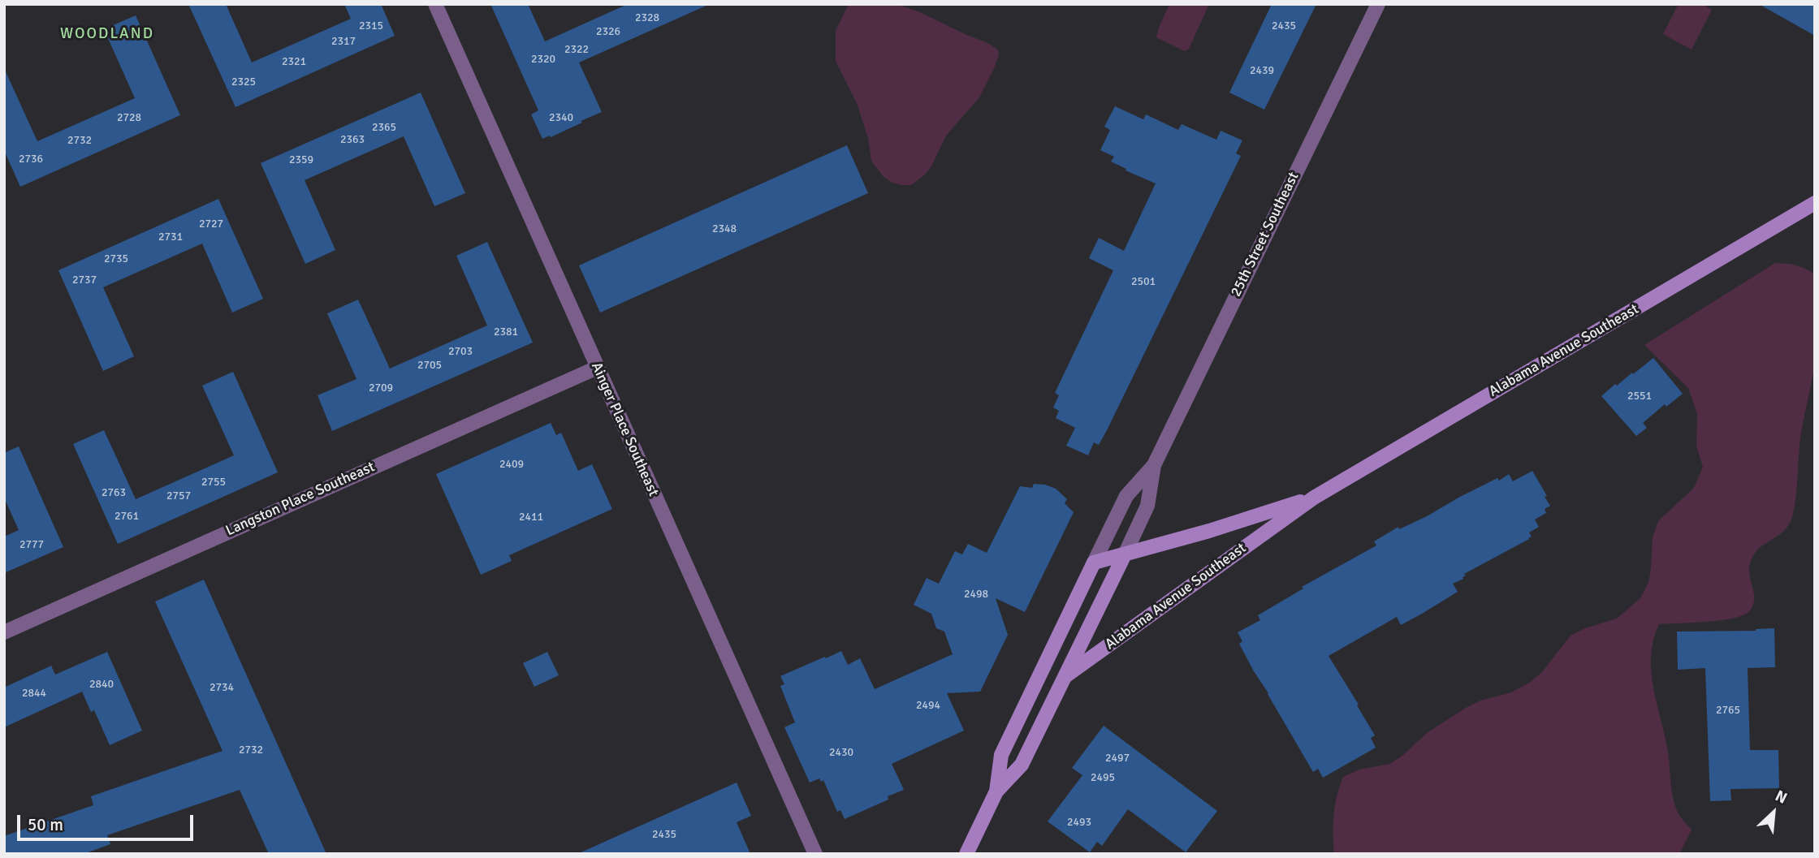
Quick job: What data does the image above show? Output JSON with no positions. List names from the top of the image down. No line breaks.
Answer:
{"streets":{"main road":["Alabama Avenue Southeast"],"street":["25th Street Southeast","Ainger Place Southeast","Langston Place Southeast"]},"crossings":[["25th Street Southeast","Alabama Avenue Southeast"],["Ainger Place Southeast","Langston Place Southeast"]],"districts":["WOODLAND"],"house_numbers":["2328","2315","2435","2326","2317","2322","2320","2321","2439","2325","2728","2340","2365","2363","2732","2736","2359","2727","2348","2731","2735","2737","2501","2381","2703","2705","2709","2551","2409","2755","2763","2757","2761","2411","2777","2498","2840","2734","2844","2494","2765","2732","2430","2497","2495","2493","2435"],"scale_bar":"50 m","north":"top right"}
